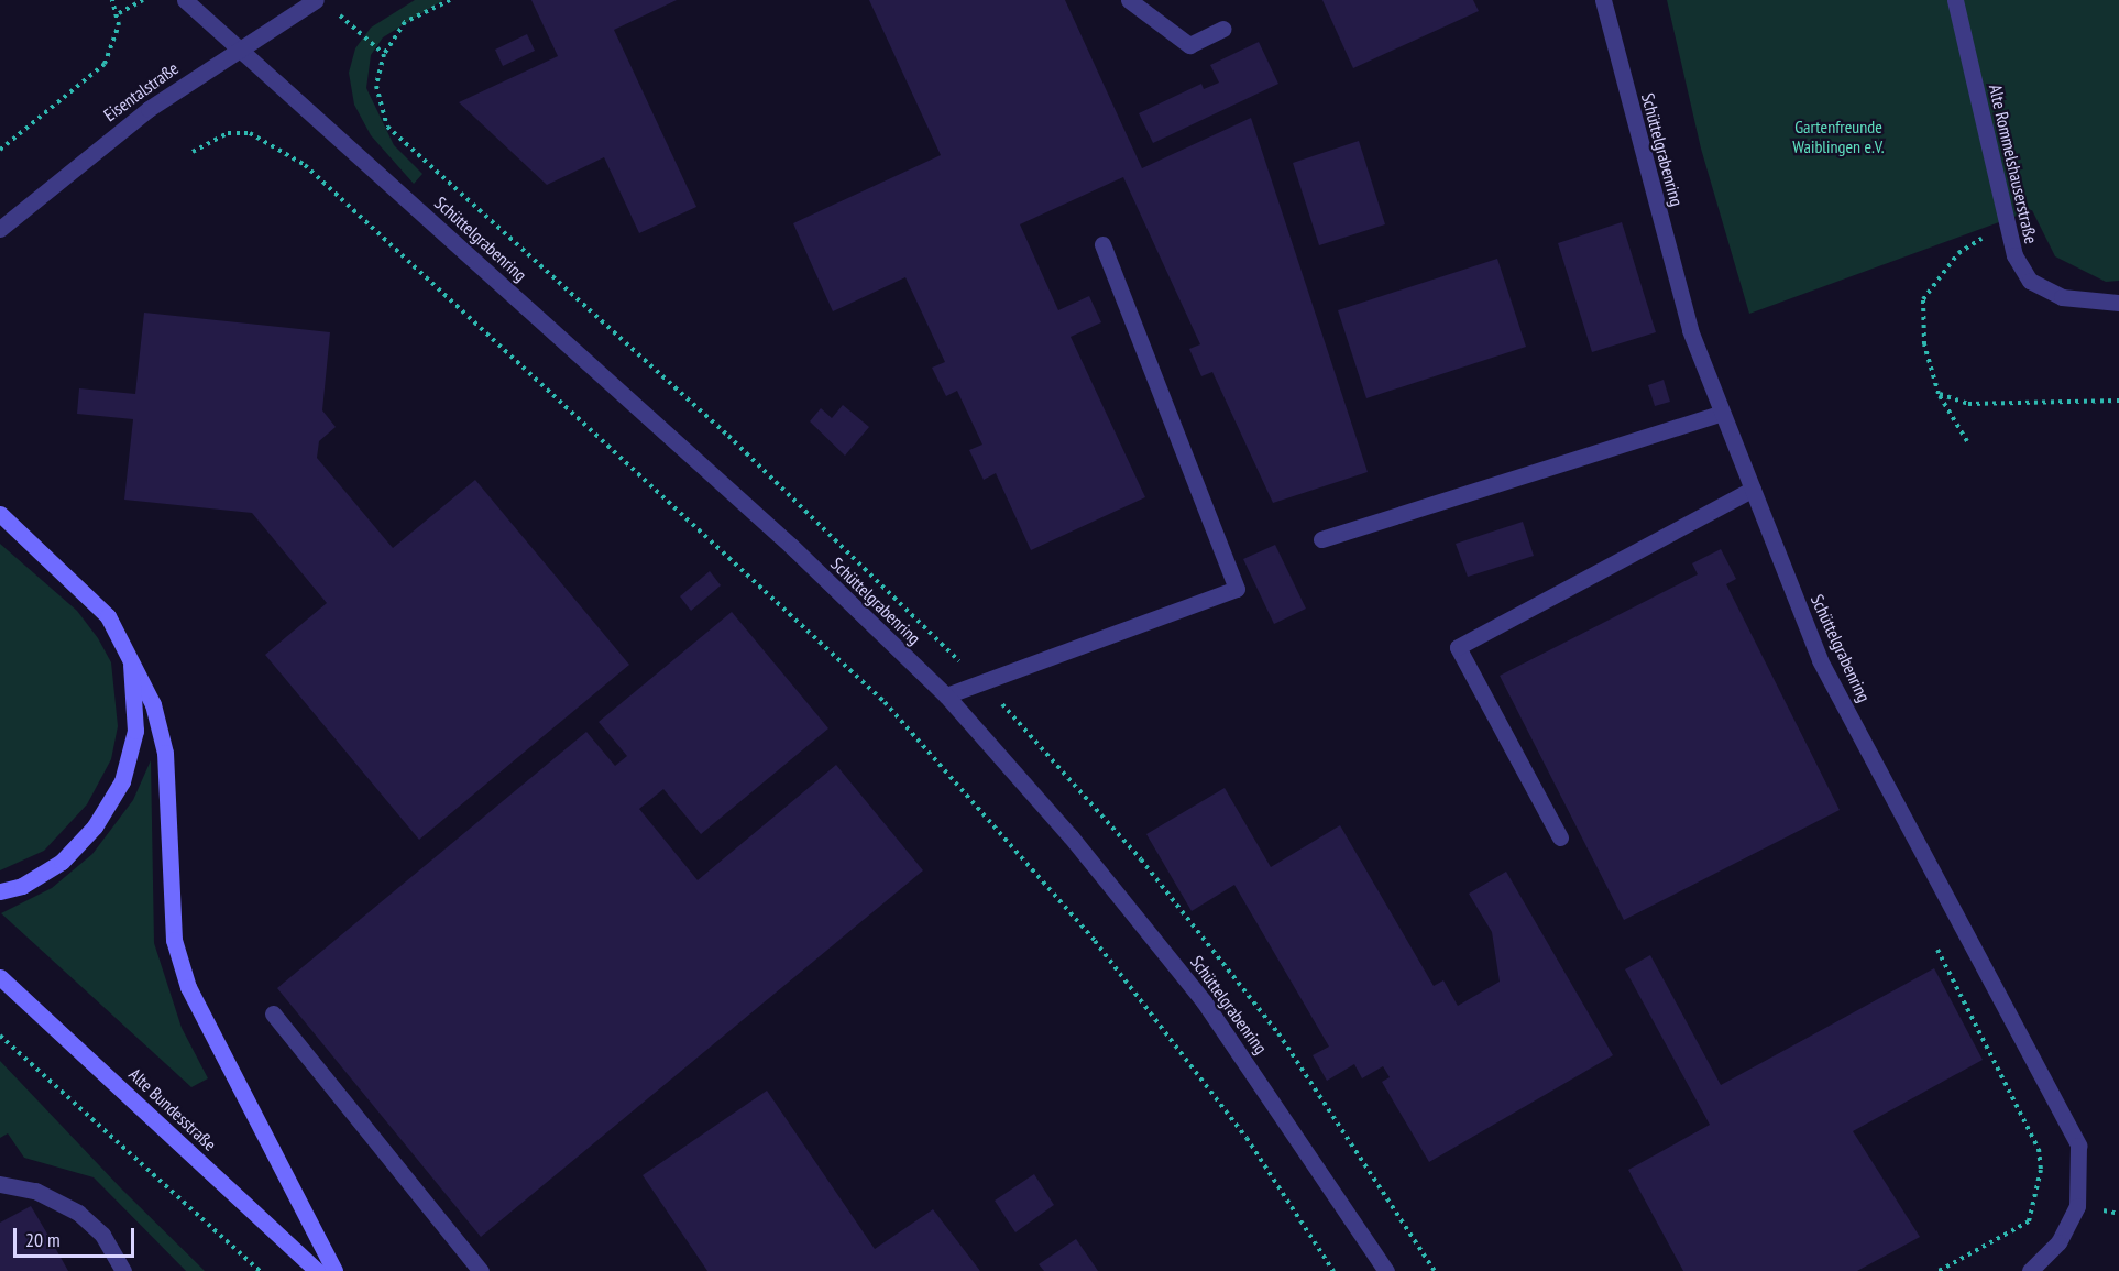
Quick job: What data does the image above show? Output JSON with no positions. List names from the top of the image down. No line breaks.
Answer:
{"streets":{"main road":["Alte Bundesstraße"],"street":["Eisentalstraße","Schüttelgrabenring","Alte Rommelshauserstraße"]},"crossings":[["Eisentalstraße","Schüttelgrabenring"]],"parks":["Gartenfreunde Waiblingen e.V."],"scale_bar":"20 m"}
